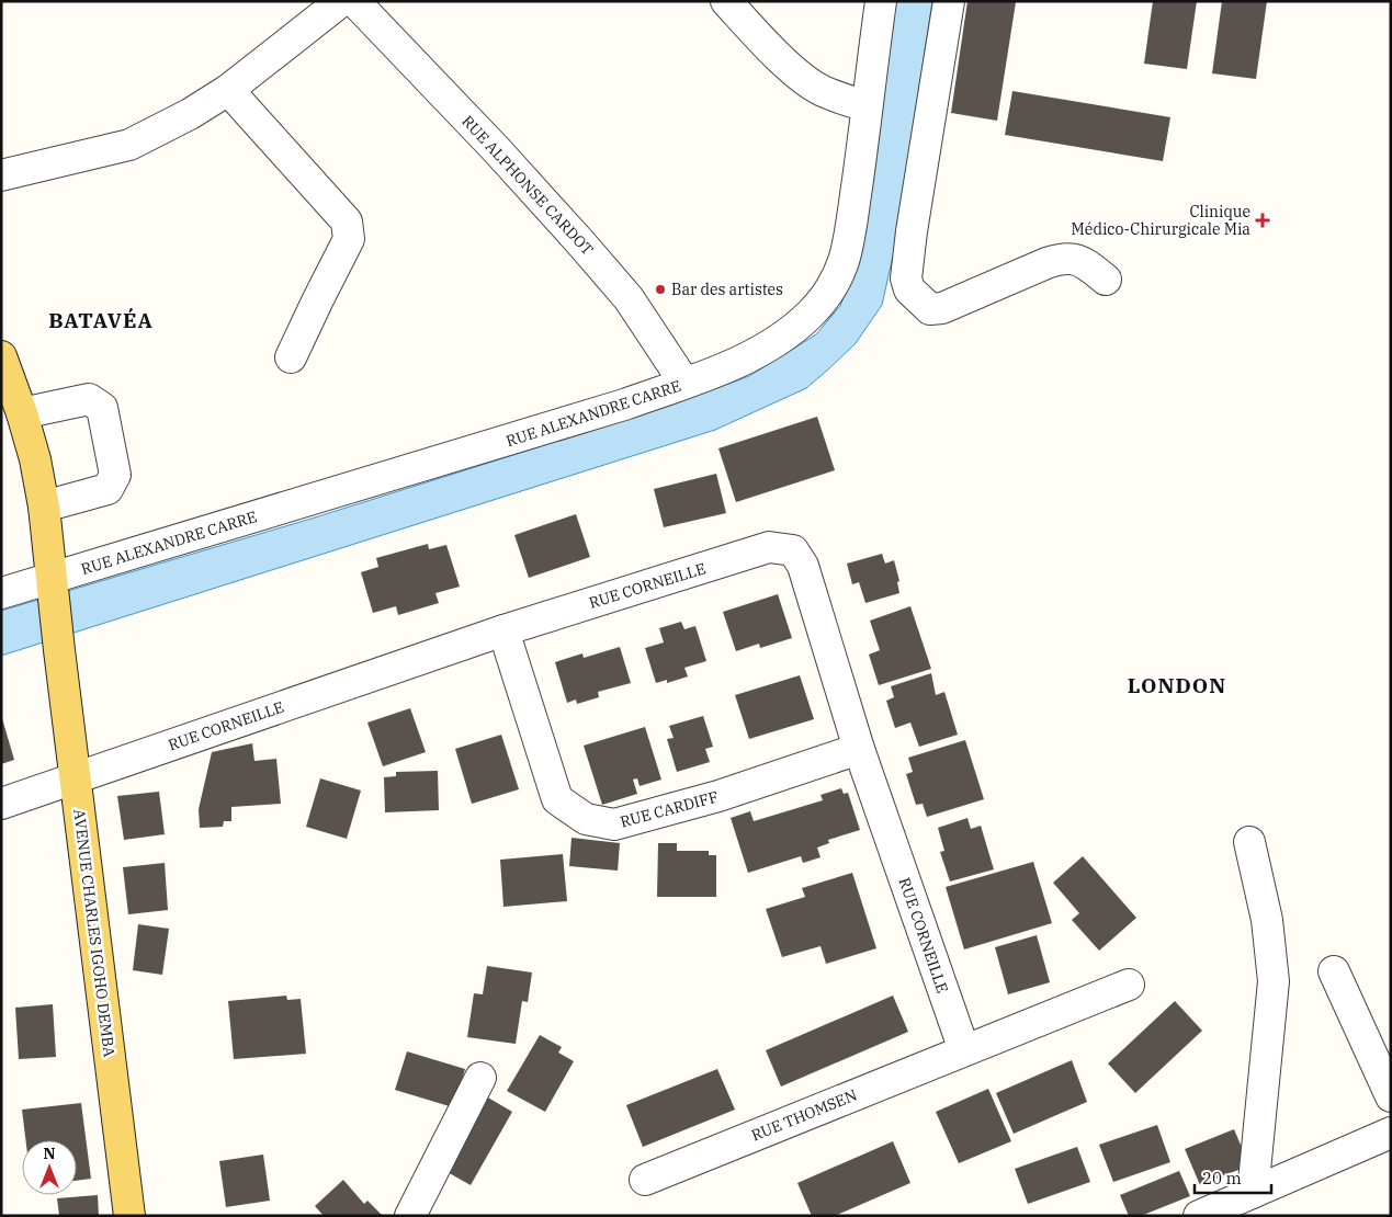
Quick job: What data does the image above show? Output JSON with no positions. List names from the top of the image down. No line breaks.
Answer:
{"streets":{"main road":["AVENUE CHARLES IGOHO DEMBA"],"street":["RUE ALPHONSE CARDOT","RUE ALEXANDRE CARRE","RUE CORNEILLE","RUE CARDIFF","RUE THOMSEN"]},"crossings":[["RUE ALPHONSE CARDOT","RUE ALEXANDRE CARRE"],["RUE ALEXANDRE CARRE","AVENUE CHARLES IGOHO DEMBA"],["RUE CORNEILLE","RUE CARDIFF"],["RUE CORNEILLE","AVENUE CHARLES IGOHO DEMBA"],["RUE CORNEILLE","RUE THOMSEN"]],"districts":["BATAVÉA","LONDON"],"places":{"health":["Clinique Médico-Chirurgicale Mia"],"other":["Bar des artistes"]},"scale_bar":"20 m","north":"top"}
